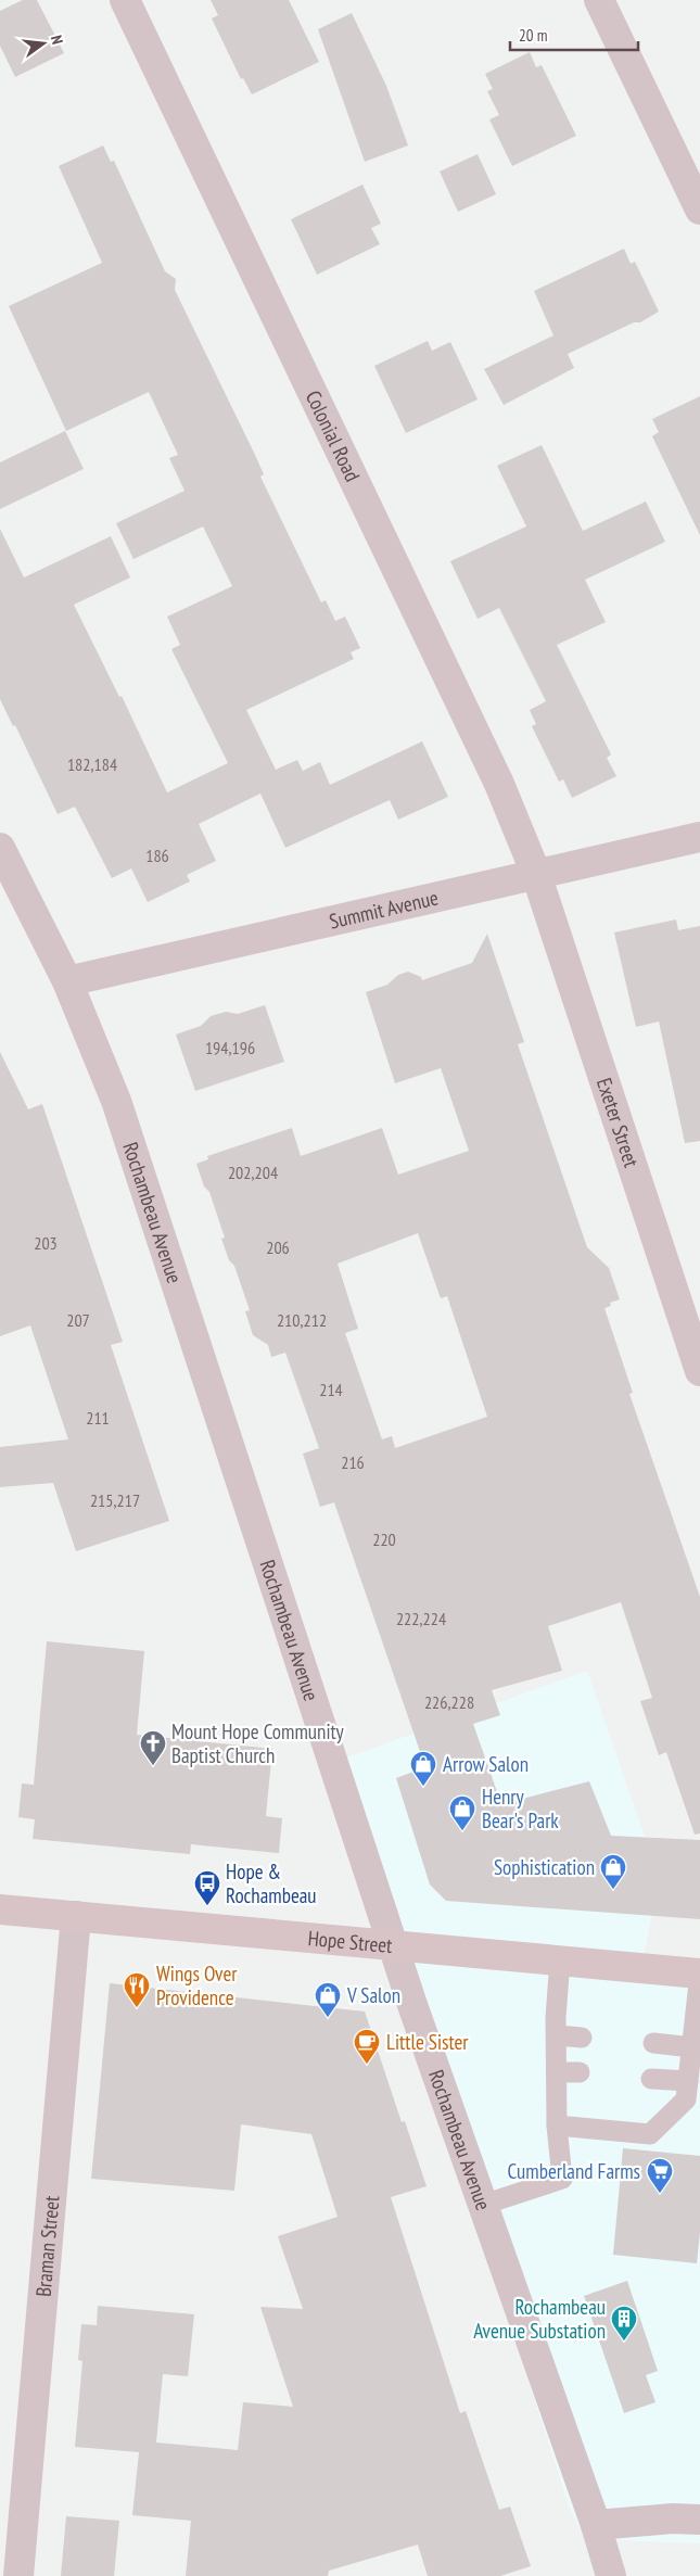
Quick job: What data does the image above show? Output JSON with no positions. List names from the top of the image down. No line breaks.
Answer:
{"streets":{"main road":["Hope Street"],"street":["Colonial Road","Summit Avenue","Exeter Street","Rochambeau Avenue","Braman Street"]},"crossings":[["Colonial Road","Summit Avenue"],["Colonial Road","Exeter Street"],["Summit Avenue","Exeter Street"],["Summit Avenue","Rochambeau Avenue"],["Rochambeau Avenue","Hope Street"],["Hope Street","Braman Street"]],"places":{"church":["Mount Hope Community Baptist Church"],"shop":["Arrow Salon","Henry Bear's Park","Sophistication","V Salon"],"bus stop":["Hope & Rochambeau"],"restaurant":["Wings Over Providence"],"cafe":["Little Sister"],"supermarket":["Cumberland Farms"],"building":["Rochambeau Avenue Substation"]},"house_numbers":["182,184","186","194,196","202,204","203","206","207","210,212","214","211","216","215,217","220","222,224","226,228"],"scale_bar":"20 m","north":"right"}
